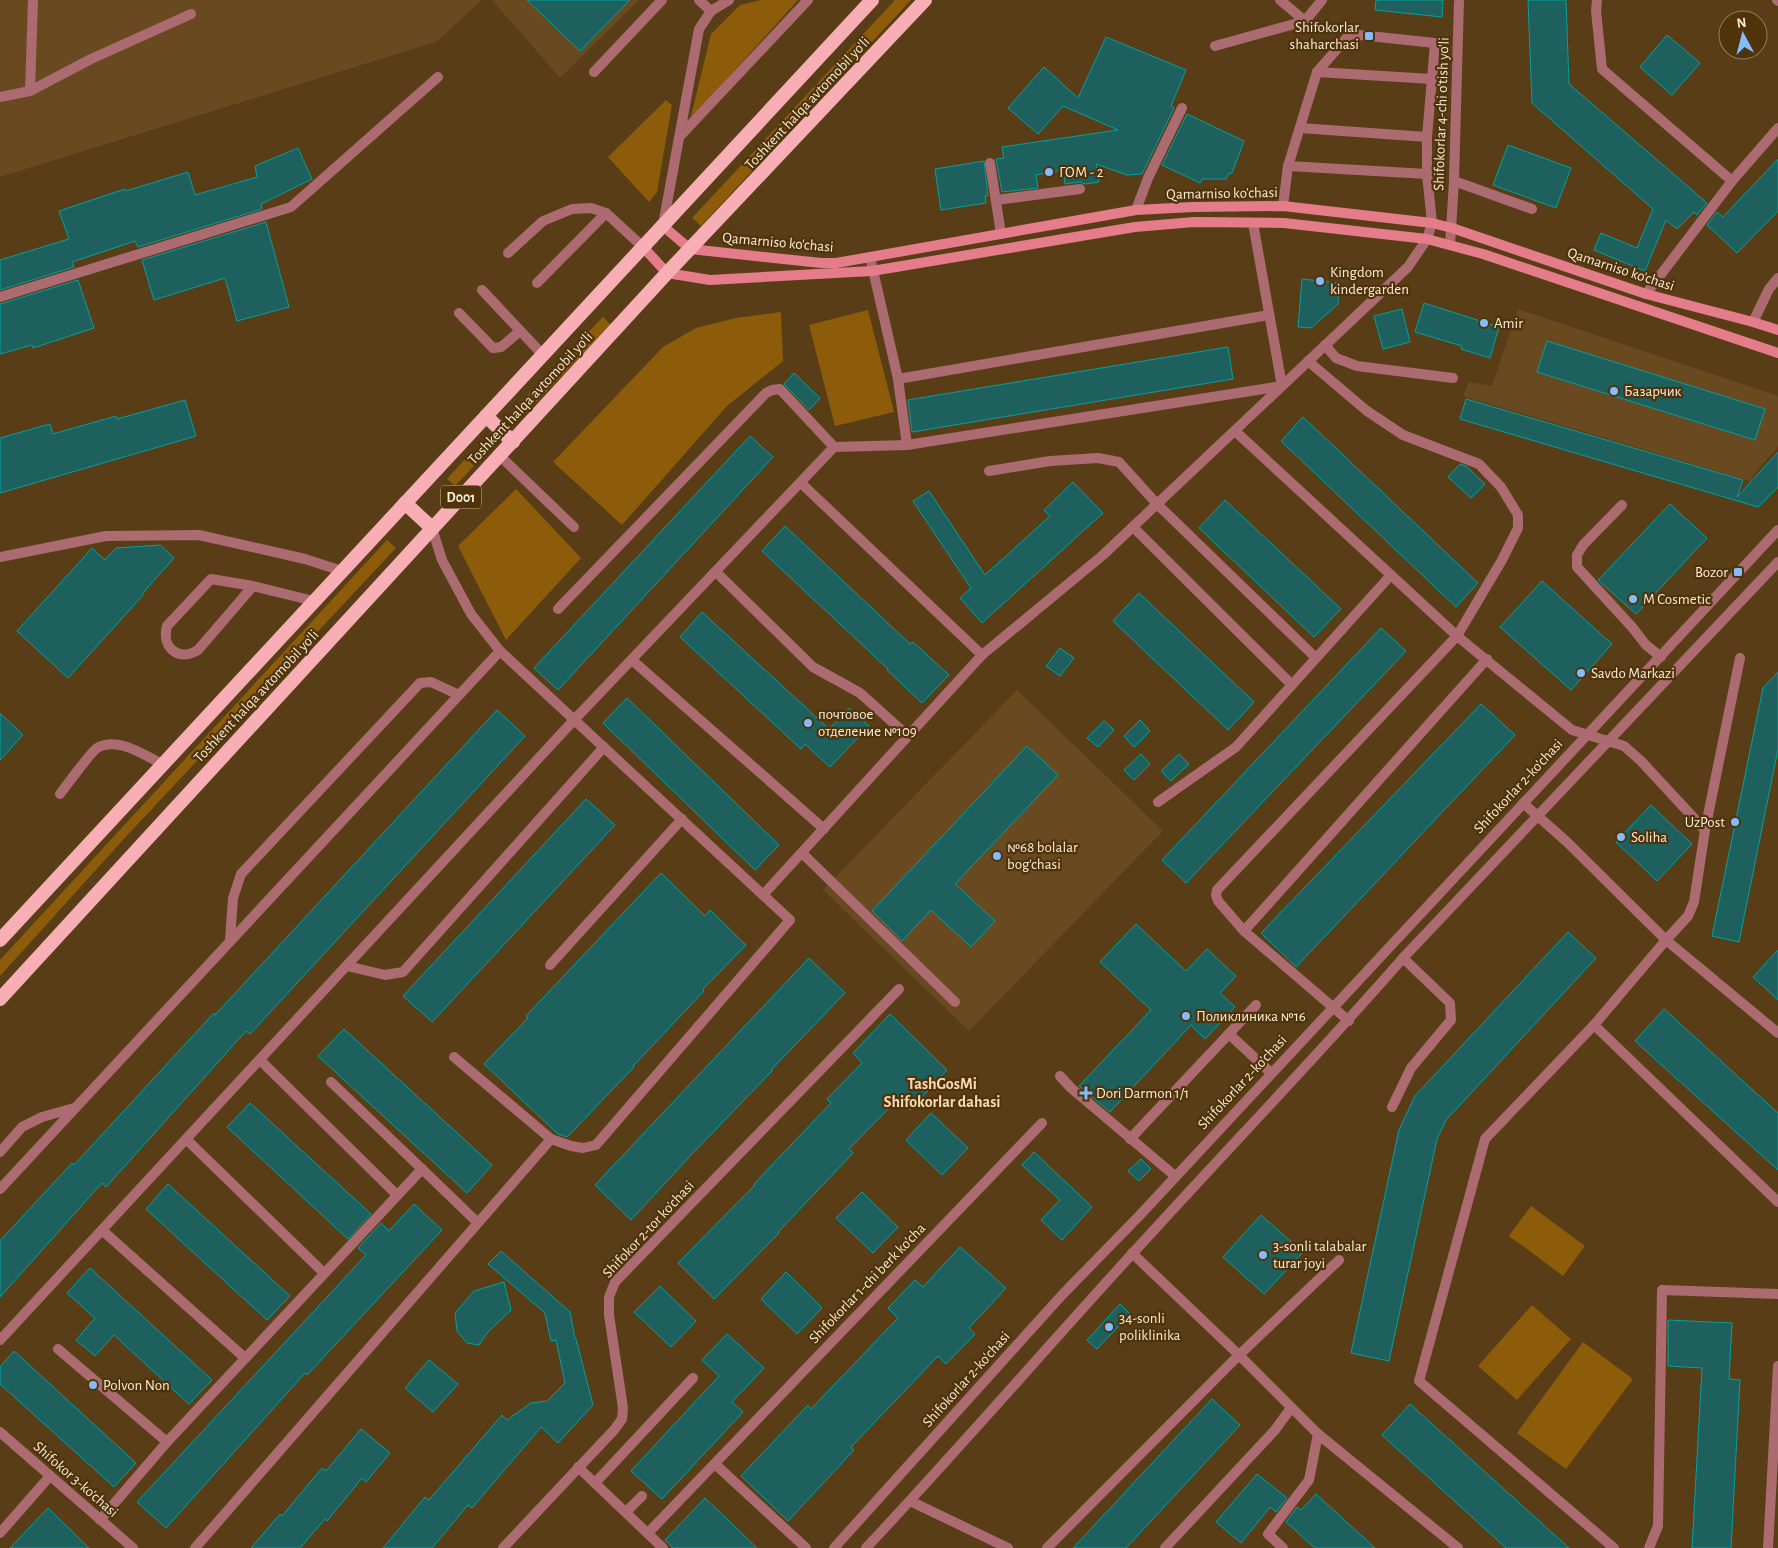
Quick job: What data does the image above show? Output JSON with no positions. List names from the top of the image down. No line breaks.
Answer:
{"streets":{"highway":["Toshkent halqa avtomobil yo'li","D001"],"main road":["Qamarniso ko'chasi"],"street":["Shifokorlar 4-chi o'tish yo'li","Shifokorlar 2-ko'chasi","Shifokor 2-tor ko'chasi","Shifokorlar 1-chi berk ko'cha","Shifokor 3-ko'chasi"]},"crossings":[["Toshkent halqa avtomobil yo'li","Qamarniso ko'chasi"],["Shifokorlar 4-chi o'tish yo'li","Qamarniso ko'chasi"]],"districts":["TashGosMi Shifokorlar dahasi"],"places":{"transit":["Shifokorlar shaharchasi","Bozor"],"other":["ГОМ - 2","Kingdom kindergarden","Amir","Базарчик","M Cosmetic","Savdo Markazi","почтовое отделение №109","UzPost","Soliha","№68 bolalar bog'chasi","Поликлиника №16","3-sonli talabalar turar joyi","34-sonli poliklinika","Polvon Non"],"health":["Dori Darmon 1/1"]},"north":"top"}
